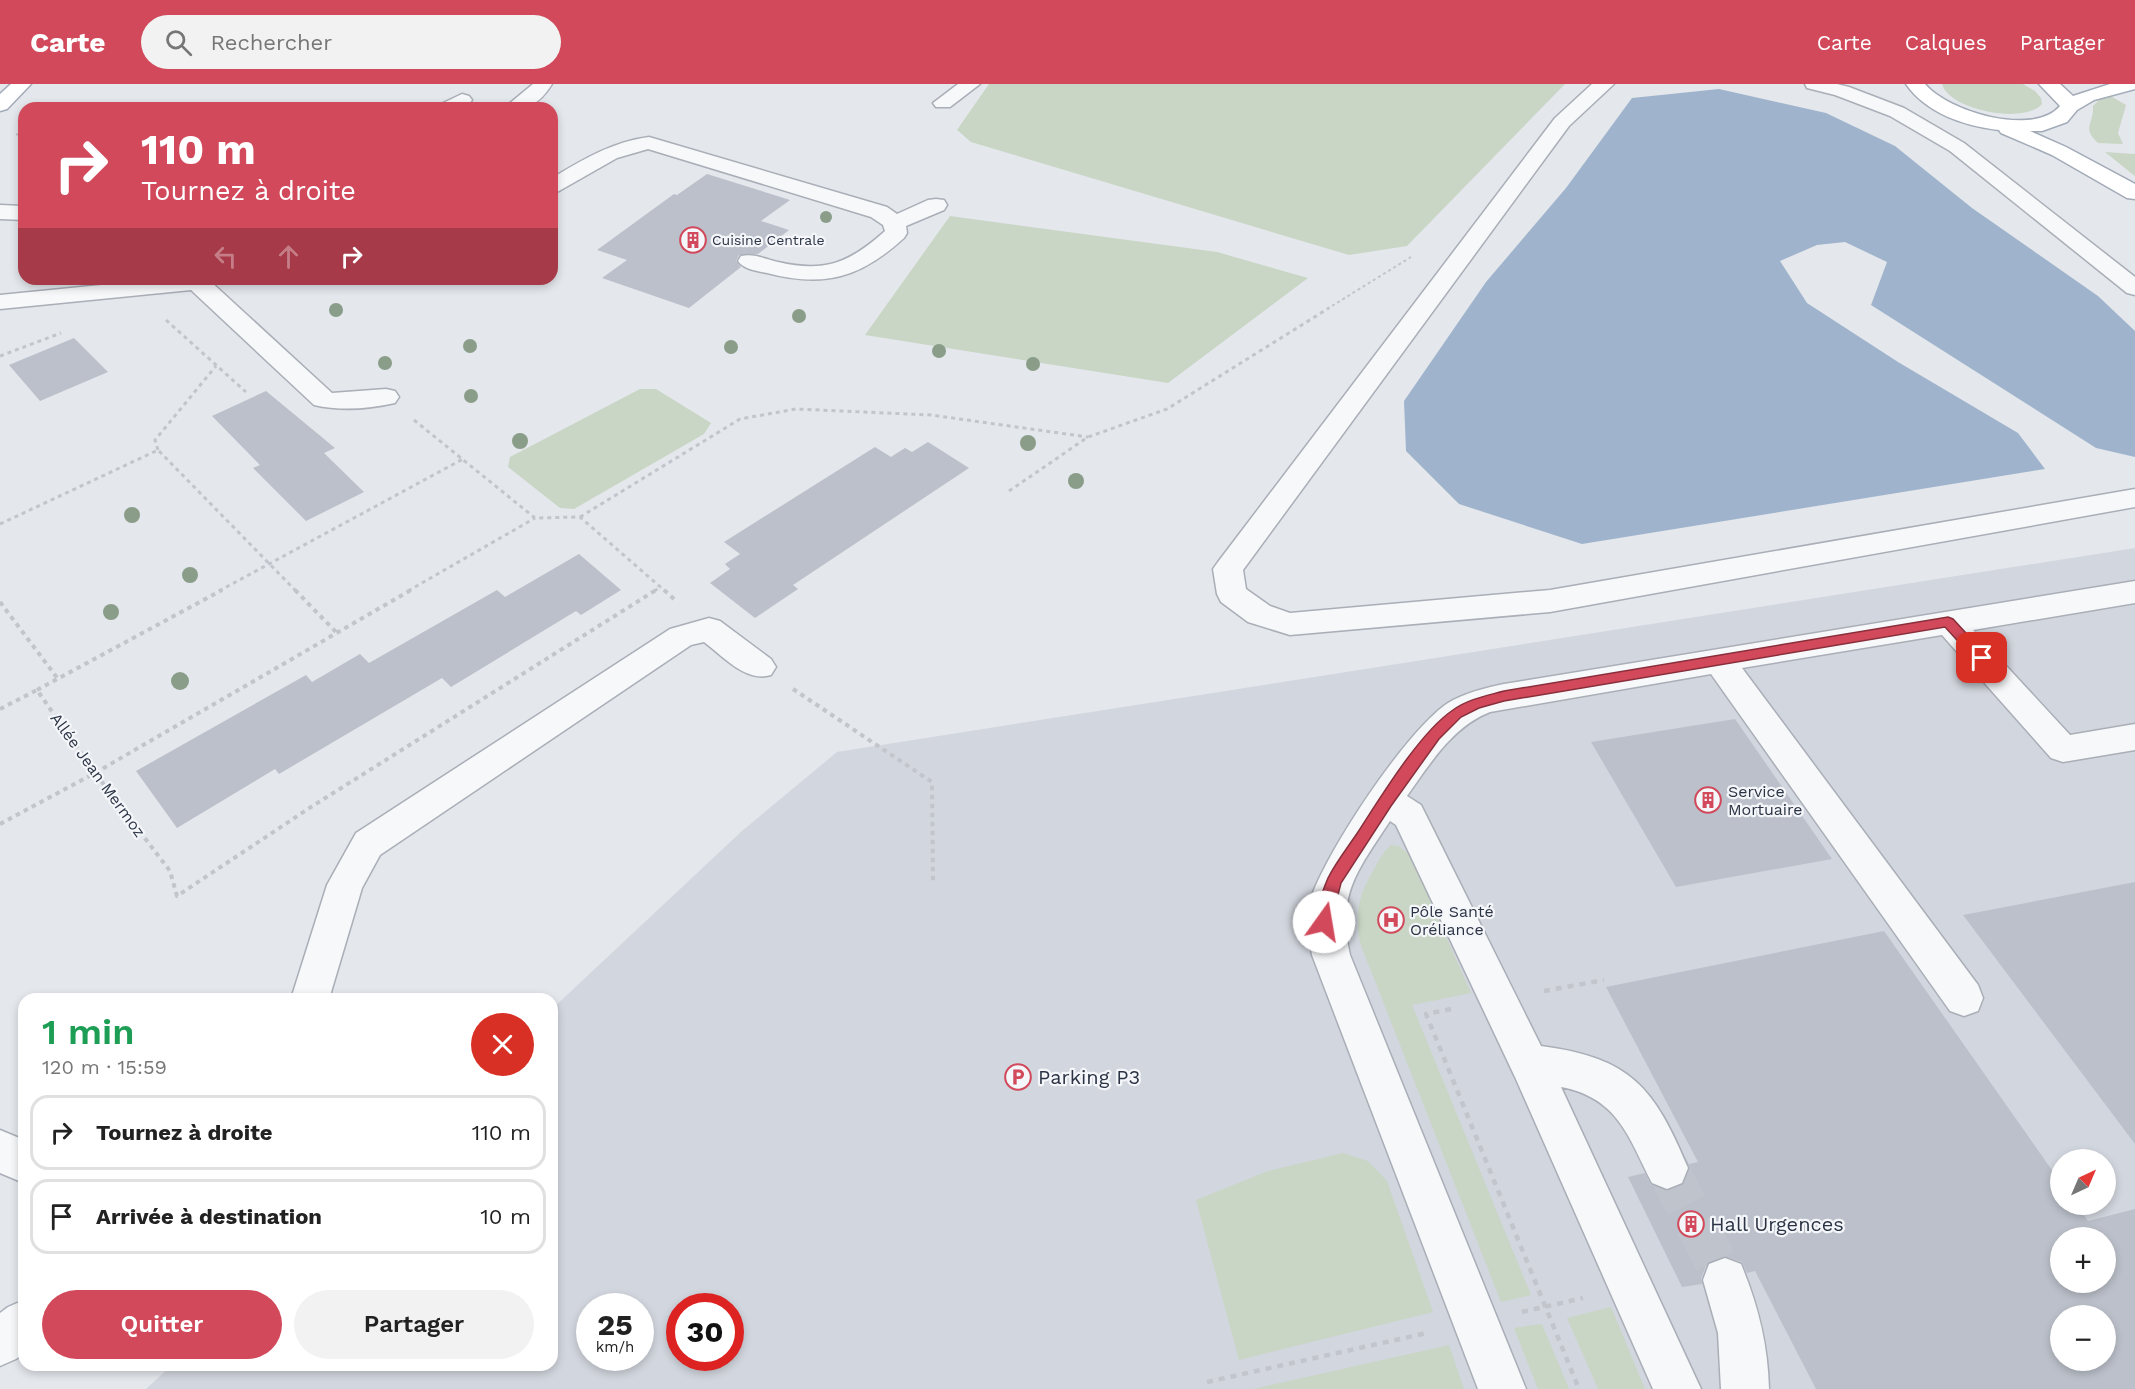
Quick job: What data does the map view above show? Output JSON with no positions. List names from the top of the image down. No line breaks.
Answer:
{"streets":{"path":["Allée Jean Mermoz"]},"places":{"building":["Cuisine Centrale","Service Mortuaire","Hall Urgences"],"hospital":["Pôle Santé Oréliance"],"parking":["Parking P3"]},"north":"top right","page":{"header":"Carte","search":"Rechercher","nav":["Carte","Calques","Partager"],"turn":["110 m","Tournez à droite"],"heading":["1 min","120 m · 15:59"],"list":[{"name":"Tournez à droite","value":"110 m"},{"name":"Arrivée à destination","value":"10 m"}],"map_buttons":["+","−"],"buttons":["Quitter","Partager"],"speed":"25 km/h","limit":"30"}}
